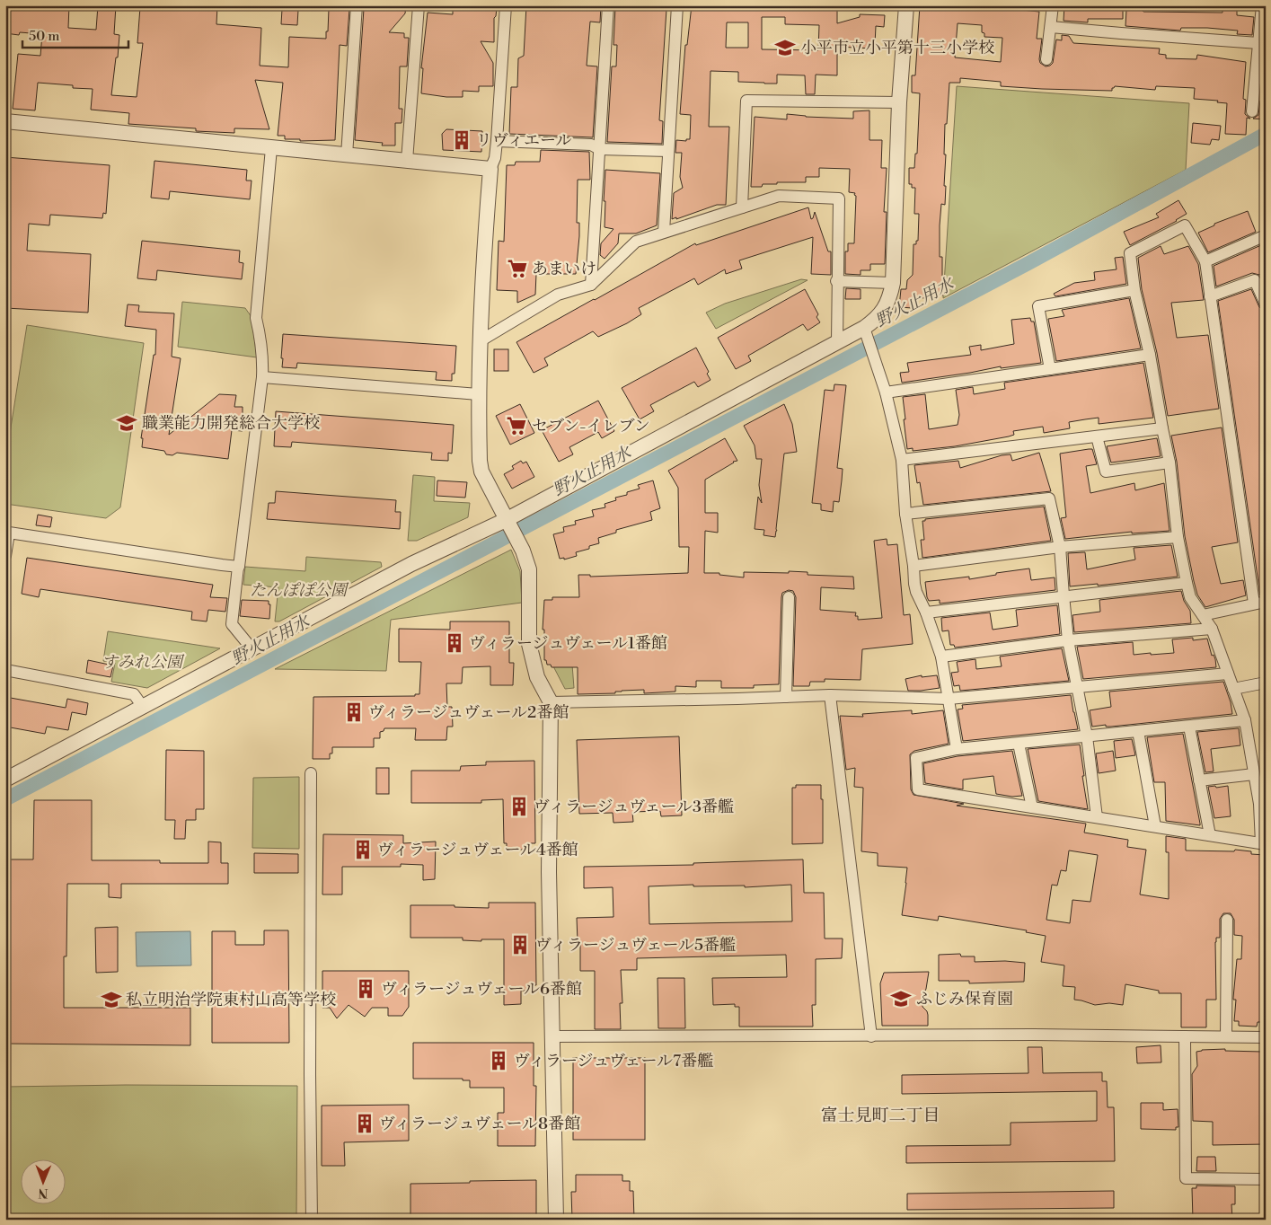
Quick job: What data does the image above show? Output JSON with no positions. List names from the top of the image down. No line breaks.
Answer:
{"districts":["富士見町二丁目"],"water":["野火止用水"],"parks":["たんぽぽ公園","すみれ公園"],"places":{"school or university":["小平市立小平第十三小学校","職業能力開発総合大学校","ふじみ保育園","私立明治学院東村山高等学校"],"building":["リヴィエール","ヴィラージュヴェール1番館","ヴィラージュヴェール2番館","ヴィラージュヴェール3番艦","ヴィラージュヴェール4番館","ヴィラージュヴェール5番艦","ヴィラージュヴェール6番館","ヴィラージュヴェール7番艦","ヴィラージュヴェール8番館"],"supermarket":["あまいけ","セブン-イレブン"]},"scale_bar":"50 m","north":"bottom"}
